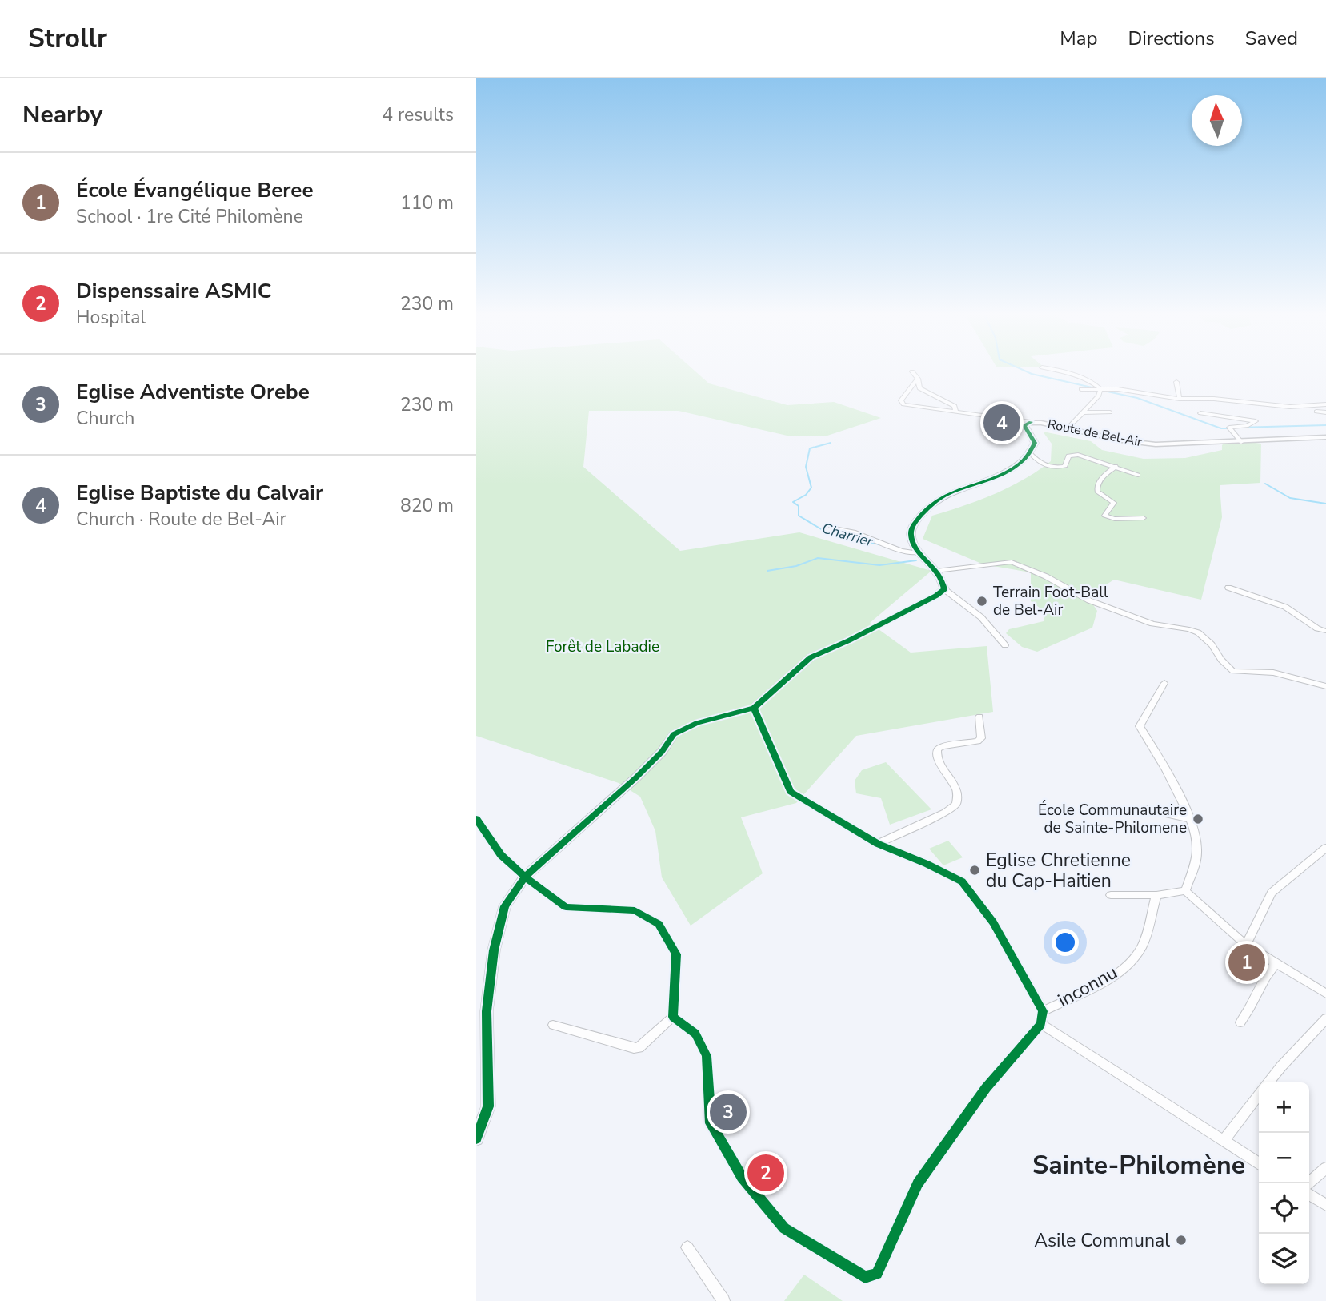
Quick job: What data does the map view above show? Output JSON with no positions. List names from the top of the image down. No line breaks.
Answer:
{"streets":{"street":["Route de Bel-Air","inconnu"]},"districts":["Sainte-Philomène"],"water":["Charrier"],"parks":["Forêt de Labadie"],"places":["Terrain Foot-Ball de Bel-Air","École Communautaire de Sainte-Philomene","Eglise Chretienne du Cap-Haitien","Asile Communal"],"north":"top","page":{"header":"Strollr","nav":["Map","Directions","Saved"],"heading":["Nearby","4 results"],"list":[{"mark":"1","name":"École Évangélique Beree","note":"School · 1re Cité Philomène","value":"110 m"},{"mark":"2","name":"Dispenssaire ASMIC","note":"Hospital","value":"230 m"},{"mark":"3","name":"Eglise Adventiste Orebe","note":"Church","value":"230 m"},{"mark":"4","name":"Eglise Baptiste du Calvair","note":"Church · Route de Bel-Air","value":"820 m"}],"pins":["4","1","3","2"],"map_buttons":["+","−"]}}
